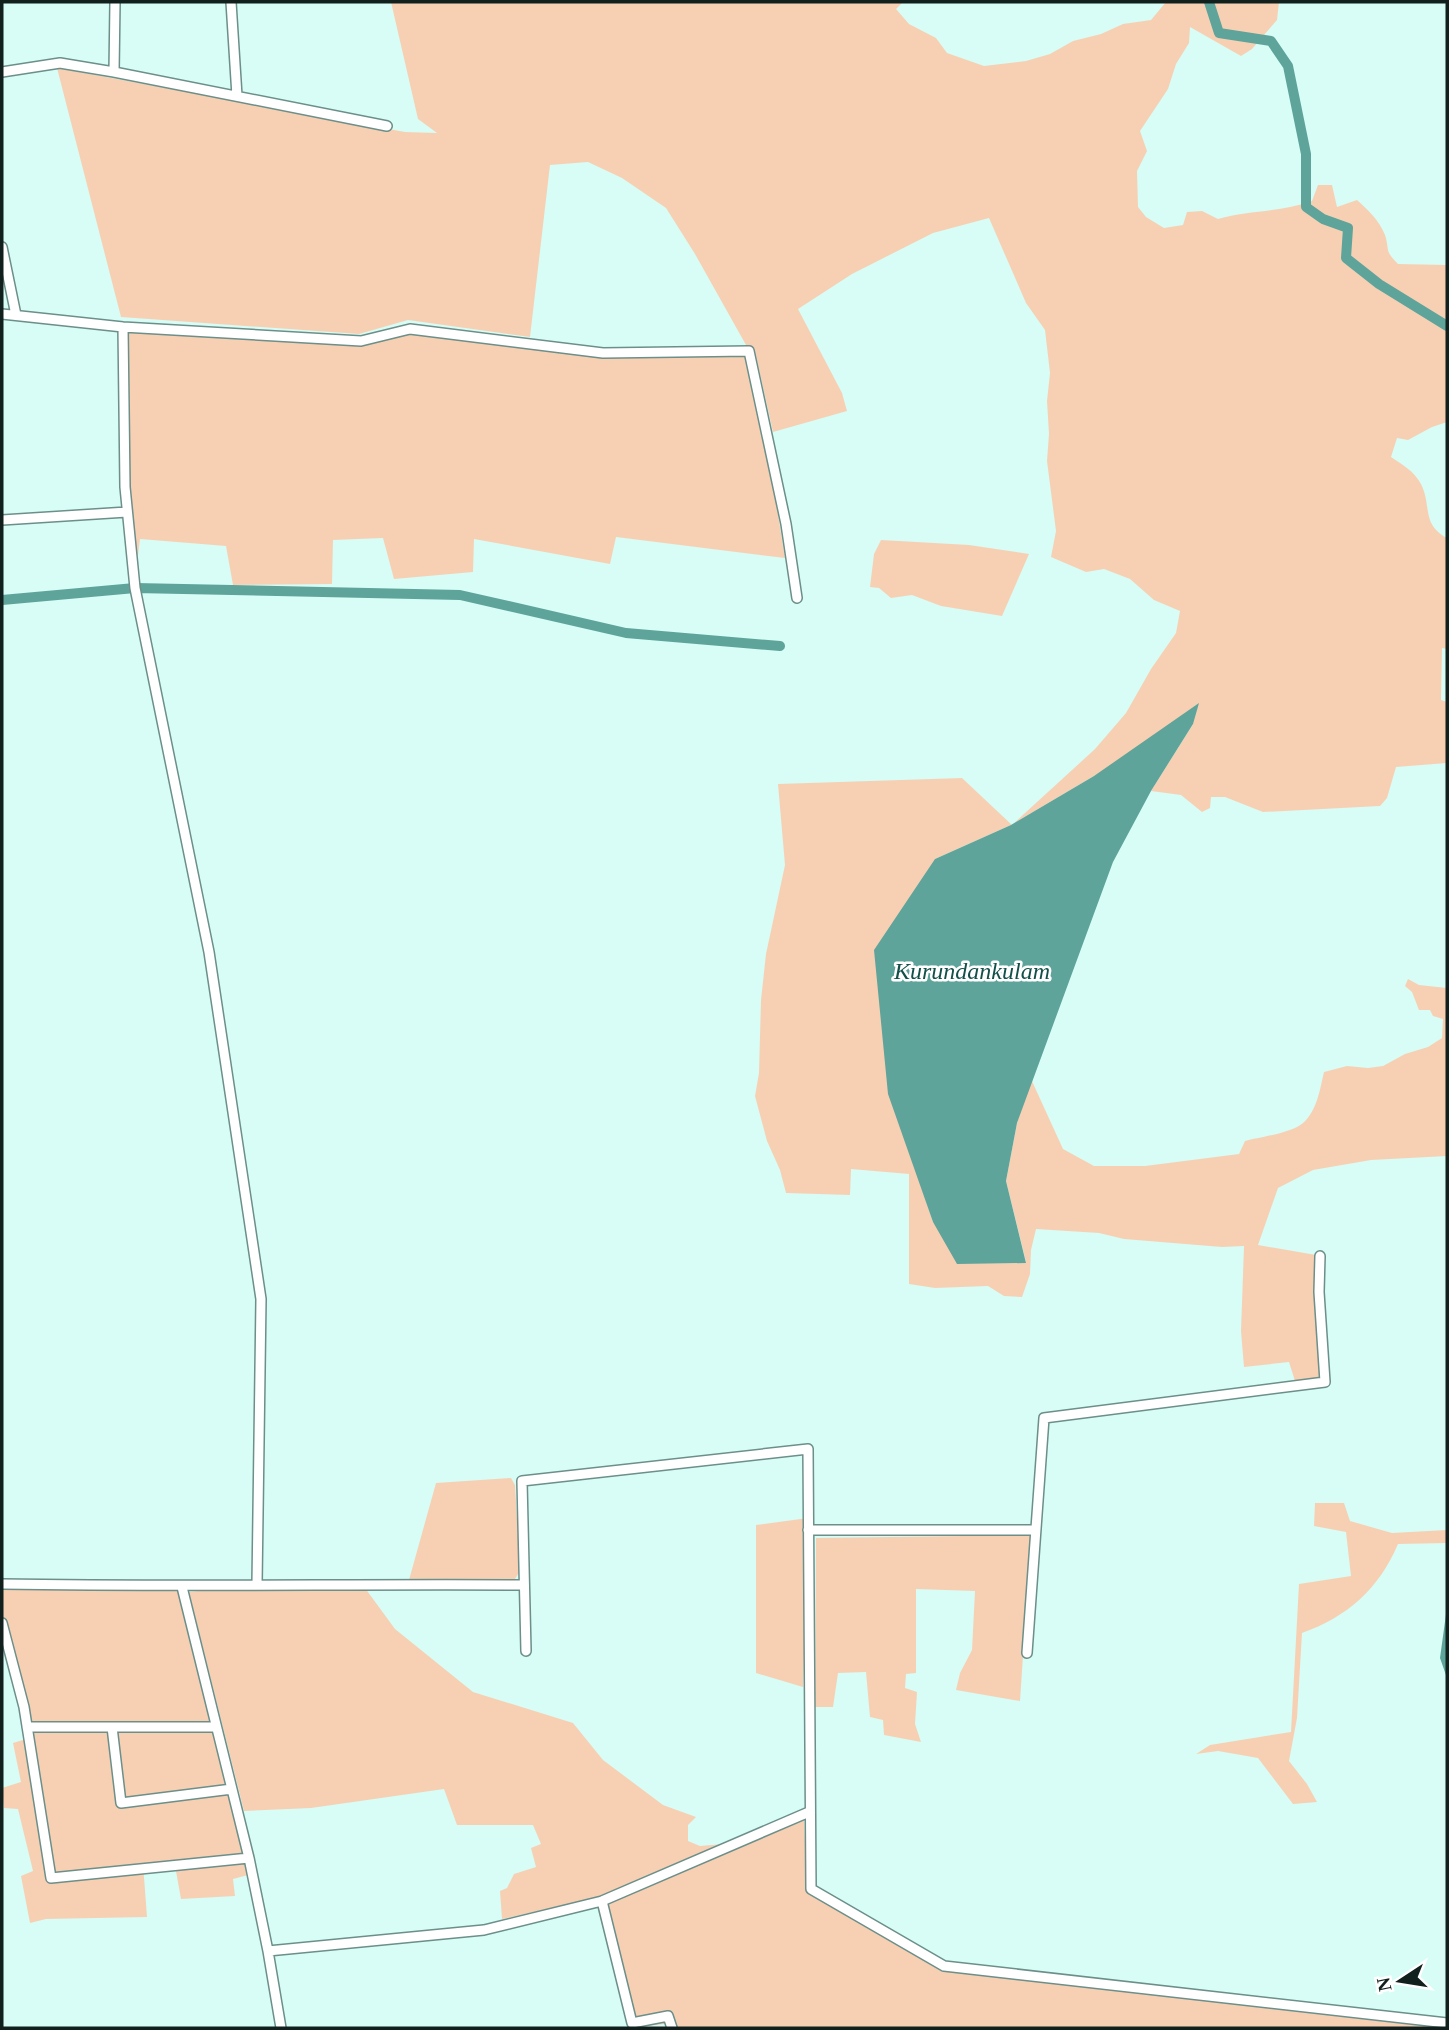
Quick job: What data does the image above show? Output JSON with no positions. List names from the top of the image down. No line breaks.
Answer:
{"water":["Kurundankulam"],"north":"left"}
